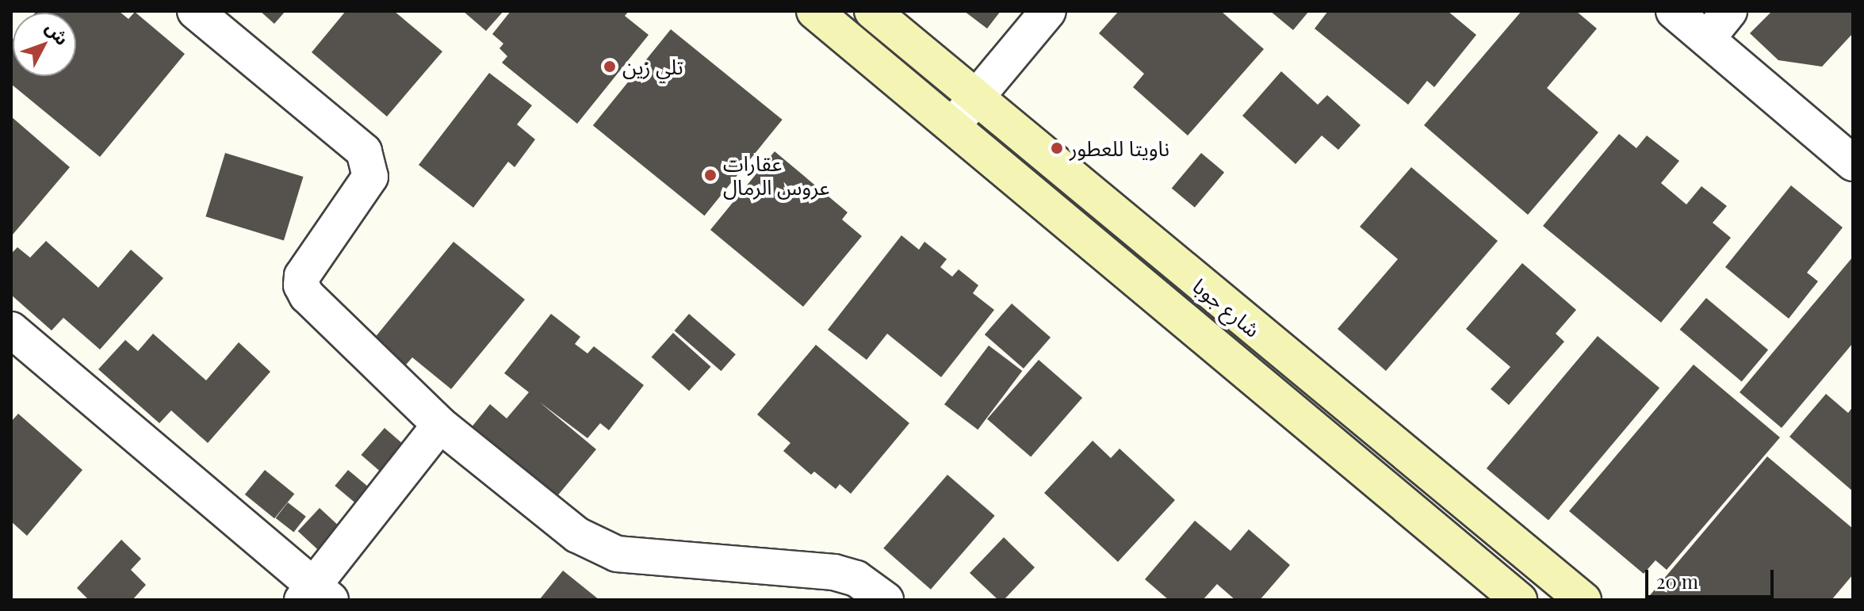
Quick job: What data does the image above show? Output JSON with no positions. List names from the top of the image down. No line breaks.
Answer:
{"streets":{"street":["شارع جوبا"]},"places":["تلي زين","ناويتا للعطور","عقارات عروس الرمال"],"scale_bar":"20 m","north":"top right"}
